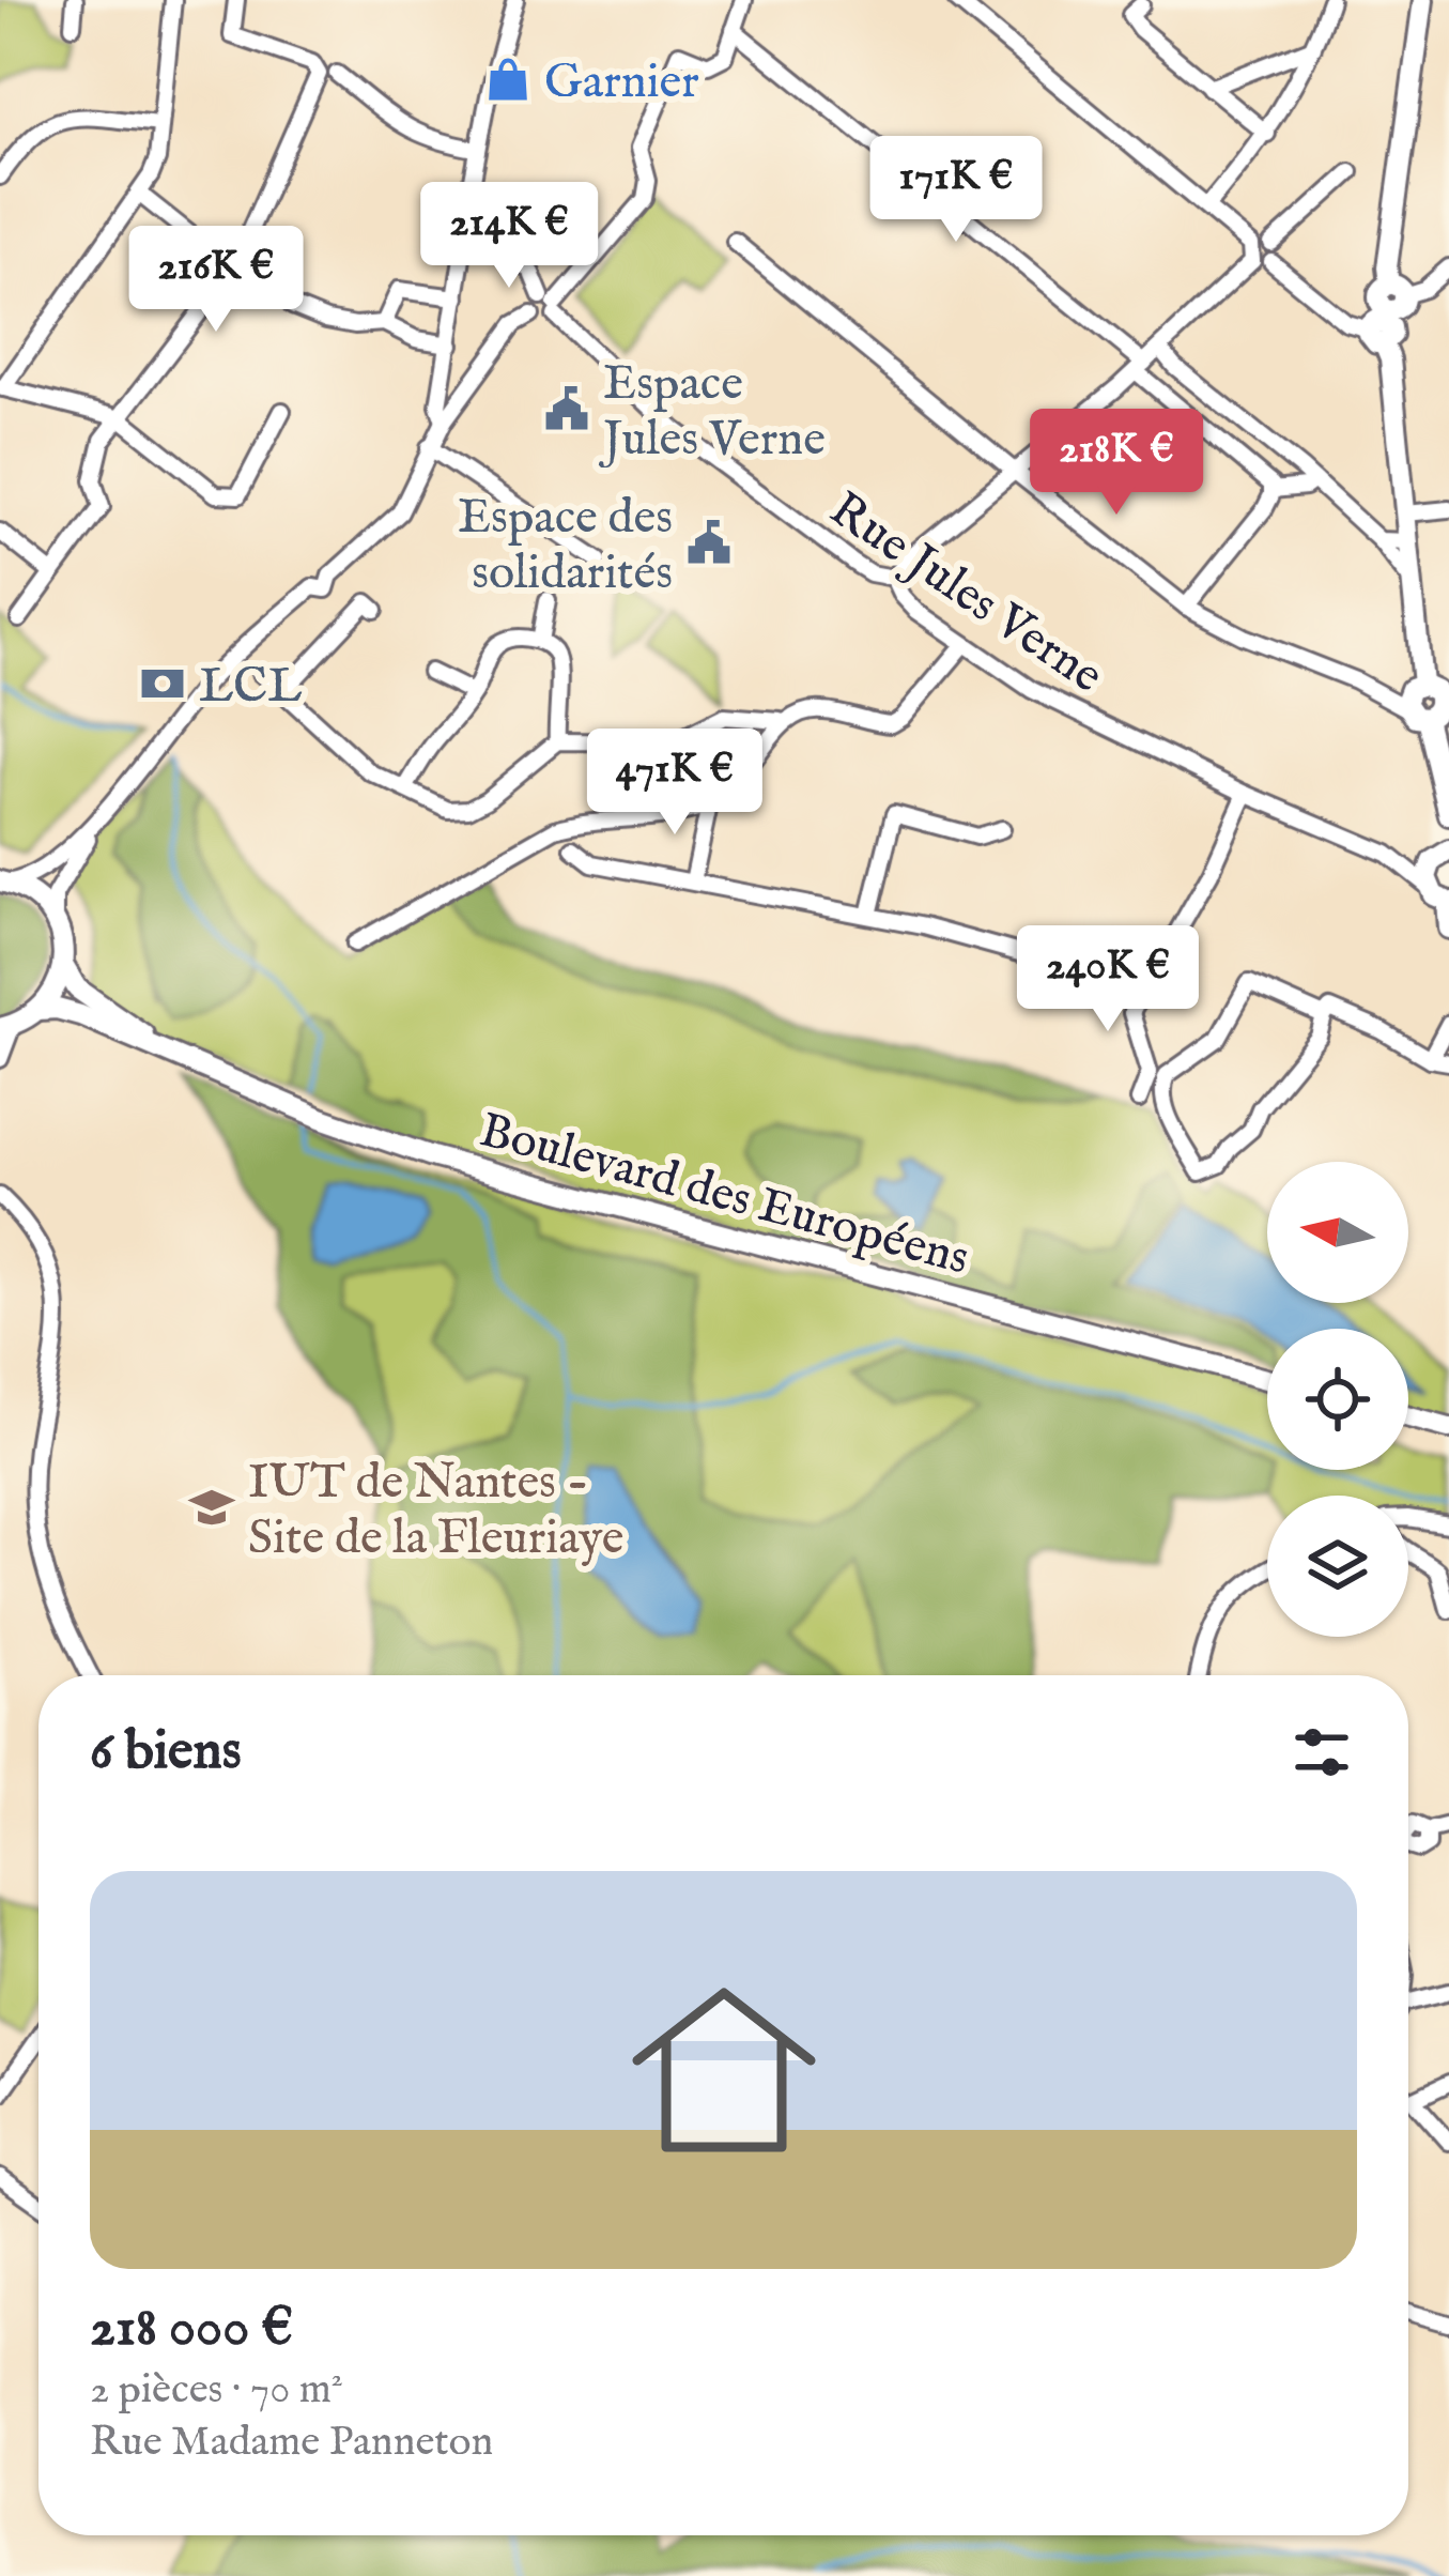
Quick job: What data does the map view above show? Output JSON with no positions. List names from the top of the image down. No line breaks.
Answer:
{"streets":{"main road":["Boulevard des Européens"],"street":["Rue Jules Verne"]},"places":{"shop":["Garnier"],"public building":["Espace Jules Verne","Espace des solidarités"],"bank":["LCL"],"school or university":["IUT de Nantes - Site de la Fleuriaye"]},"north":"left","page":{"price":["171K €","214K €","216K €","218K €","471K €","240K €"],"heading":"6 biens","list":[{"name":"218 000 €","note":"2 pièces · 70 m² · Rue Madame Panneton"}]}}
